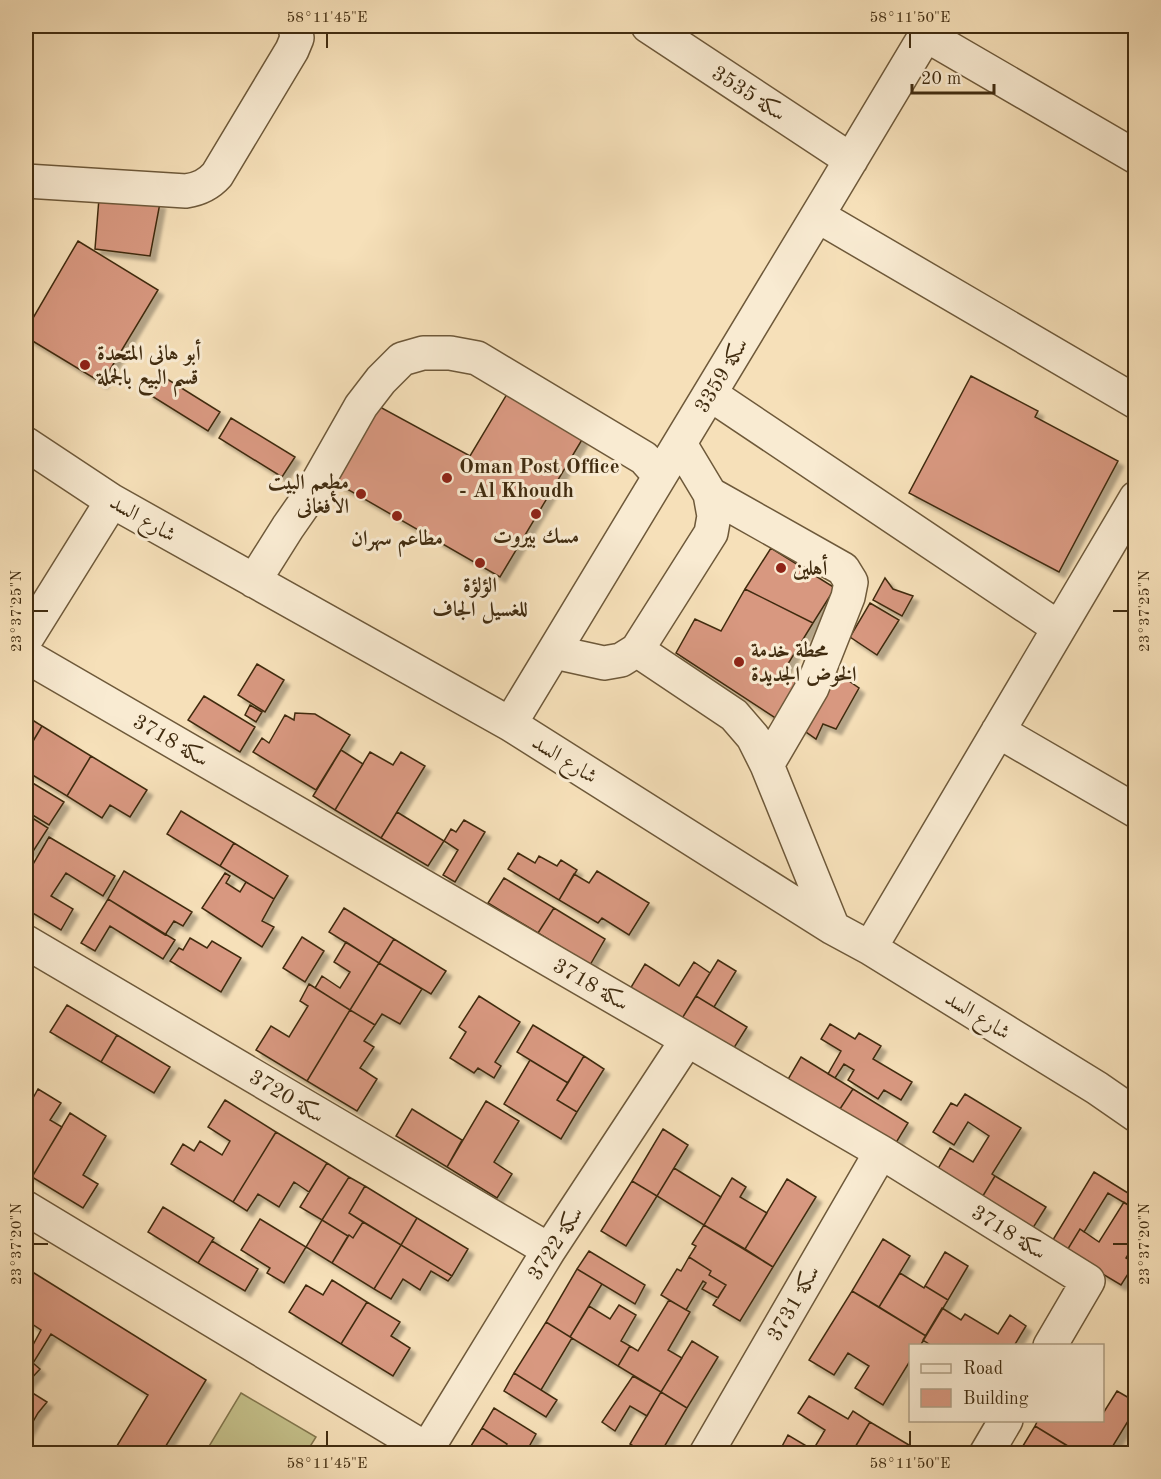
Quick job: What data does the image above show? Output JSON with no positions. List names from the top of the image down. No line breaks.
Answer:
{"streets":{"street":["سكة 3535","سكة 3359","شارع السد","سكة 3718","سكة 3720","سكة 3722","سكة 3731"]},"crossings":[["سكة 3535","سكة 3359"],["سكة 3359","شارع السد"],["سكة 3718","سكة 3722"],["سكة 3718","سكة 3731"],["سكة 3720","سكة 3722"]],"places":["أبو هانى المتحدة قسم البيع بالجملة","Oman Post Office - Al Khoudh","مطعم البيت الأفغانى","مسك بيروت","مطاعم سهران","الؤلؤة للغسيل الجاف","أهلين","محطة خدمة الخوض الجديدة"],"legend":["Road","Building"],"scale_bar":"20 m","coordinates":["58°11'45\"E","58°11'50\"E","23°37'25\"N","23°37'20\"N"]}
